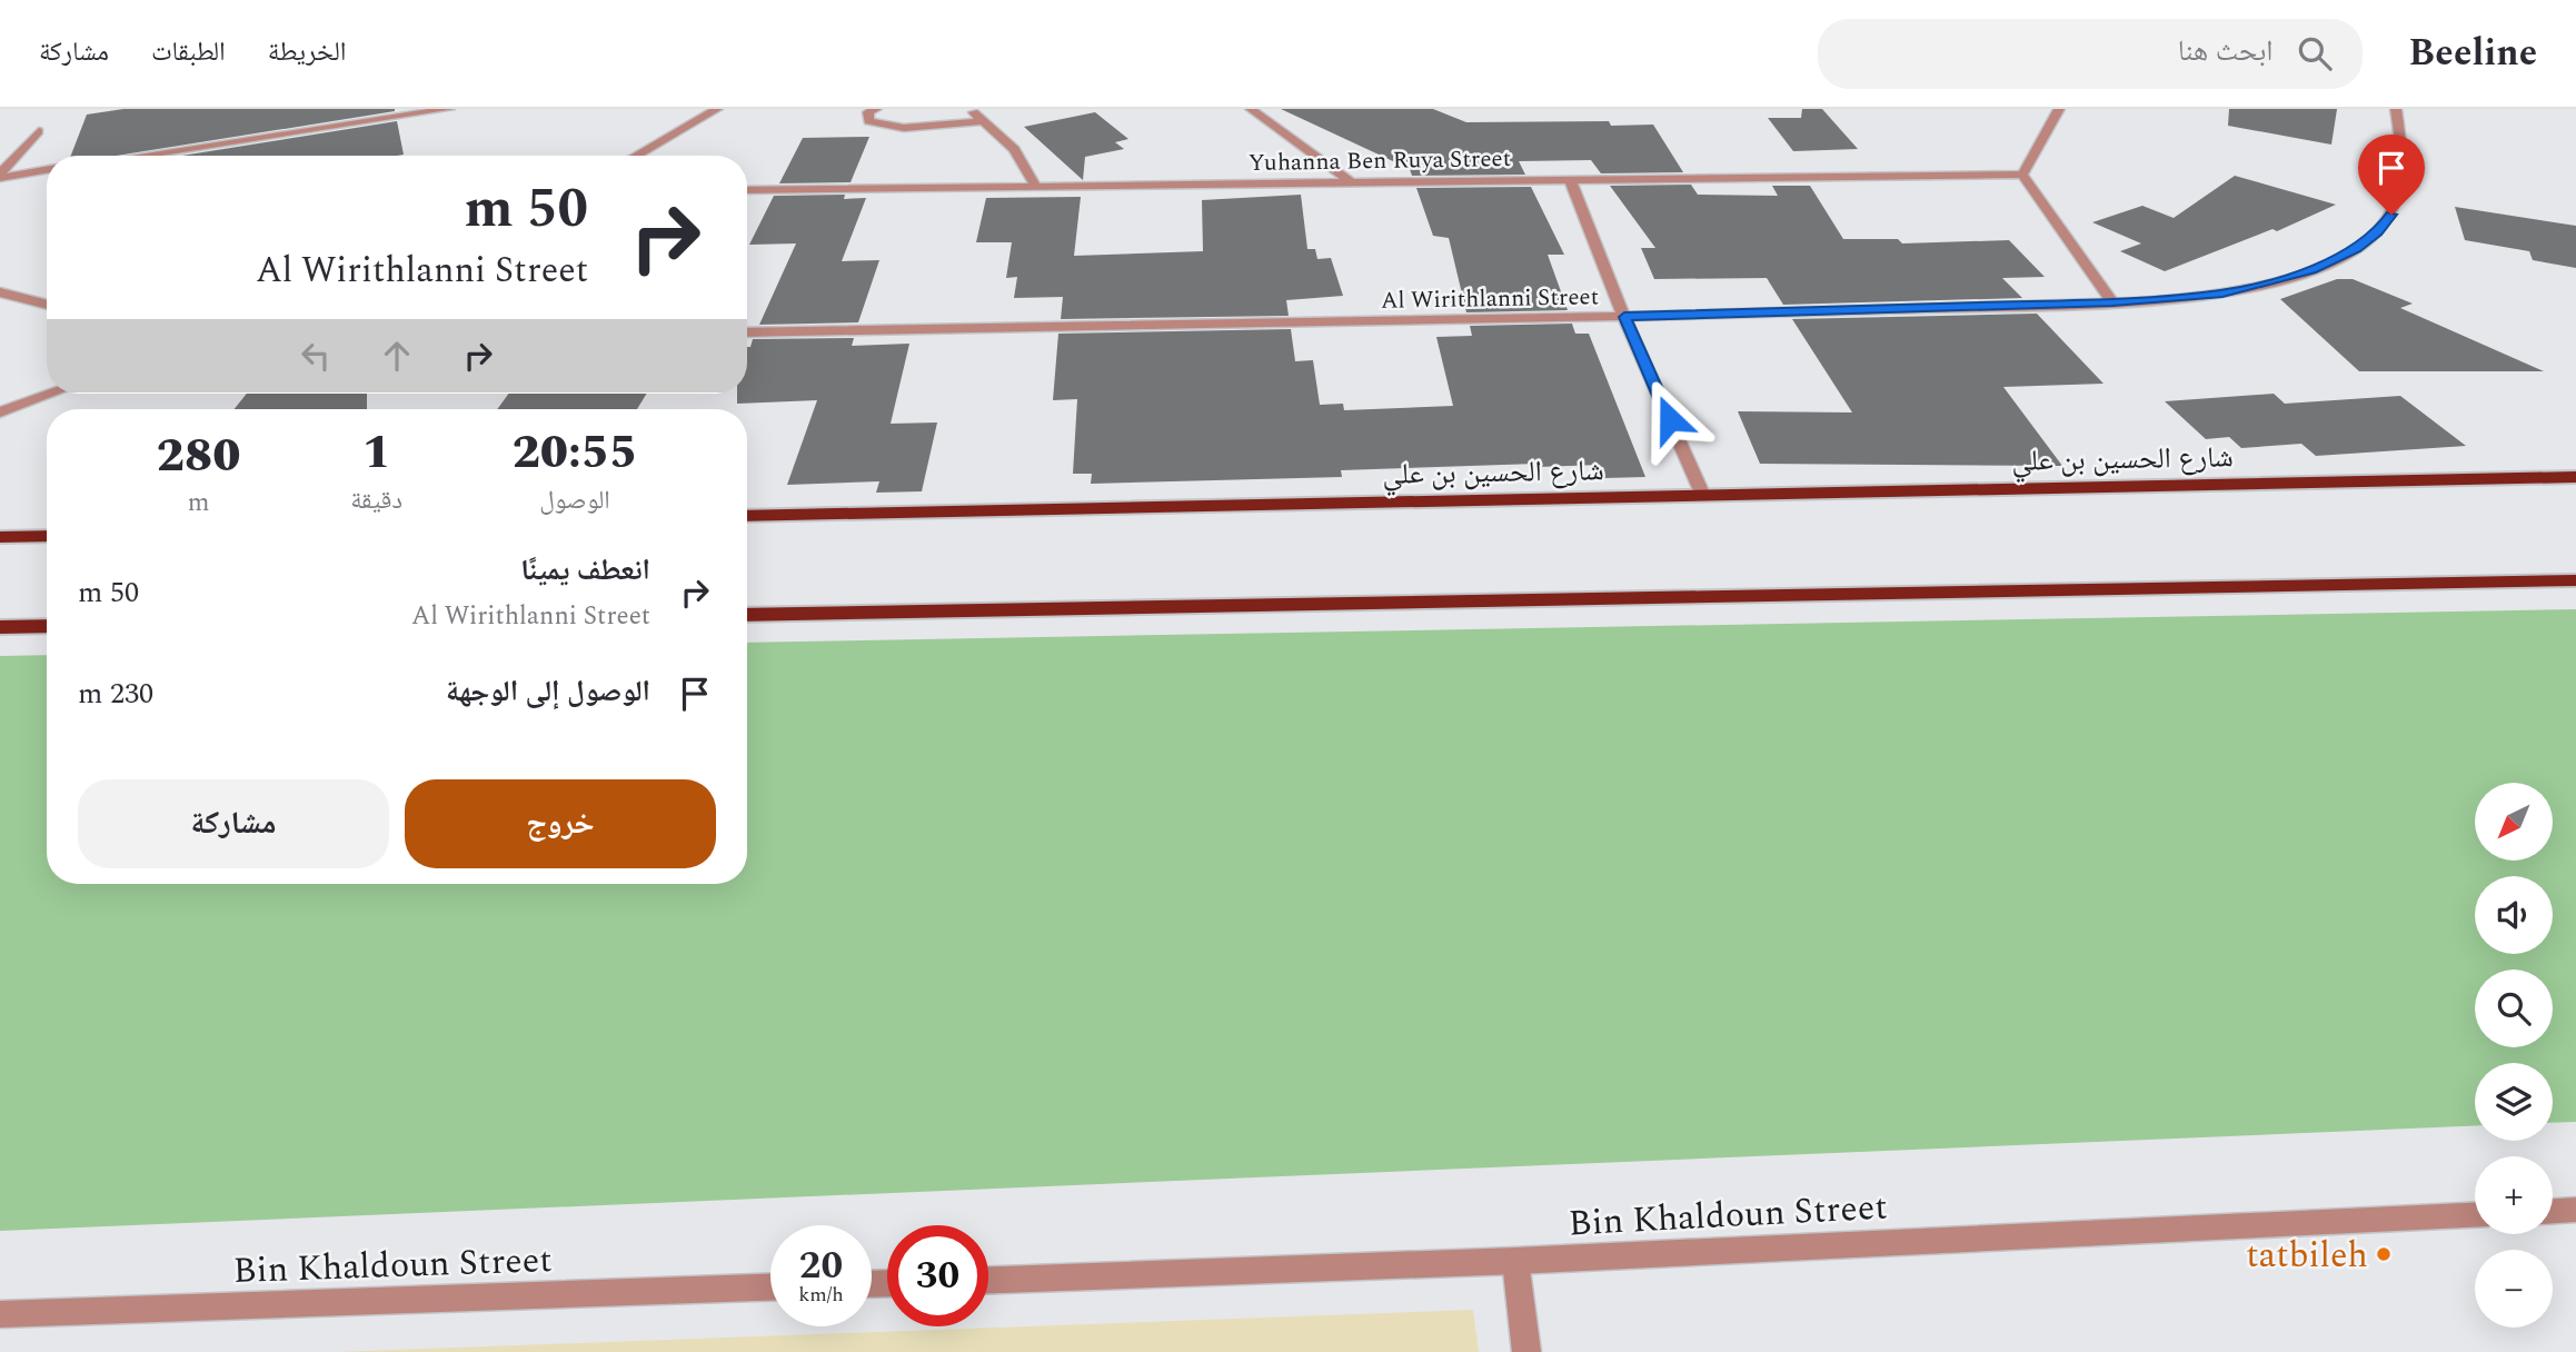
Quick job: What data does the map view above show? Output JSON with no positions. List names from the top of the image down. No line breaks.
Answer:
{"streets":{"highway":["شارع الحسين بن علي"],"street":["Yuhanna Ben Ruya Street","Al Wirithlanni Street","Bin Khaldoun Street"]},"places":["tatbileh"],"north":"bottom left","page":{"header":"Beeline","search":"ابحث هنا","nav":["الخريطة","الطبقات","مشاركة"],"turn":["50 m","Al Wirithlanni Street"],"eta":["20:55","الوصول","1","دقيقة","280","m"],"list":[{"name":"انعطف يمينًا","note":"Al Wirithlanni Street","value":"50 m"},{"name":"الوصول إلى الوجهة","value":"230 m"}],"buttons":["خروج","مشاركة"],"map_buttons":["+","−"],"speed":"20 km/h","limit":"30"}}
